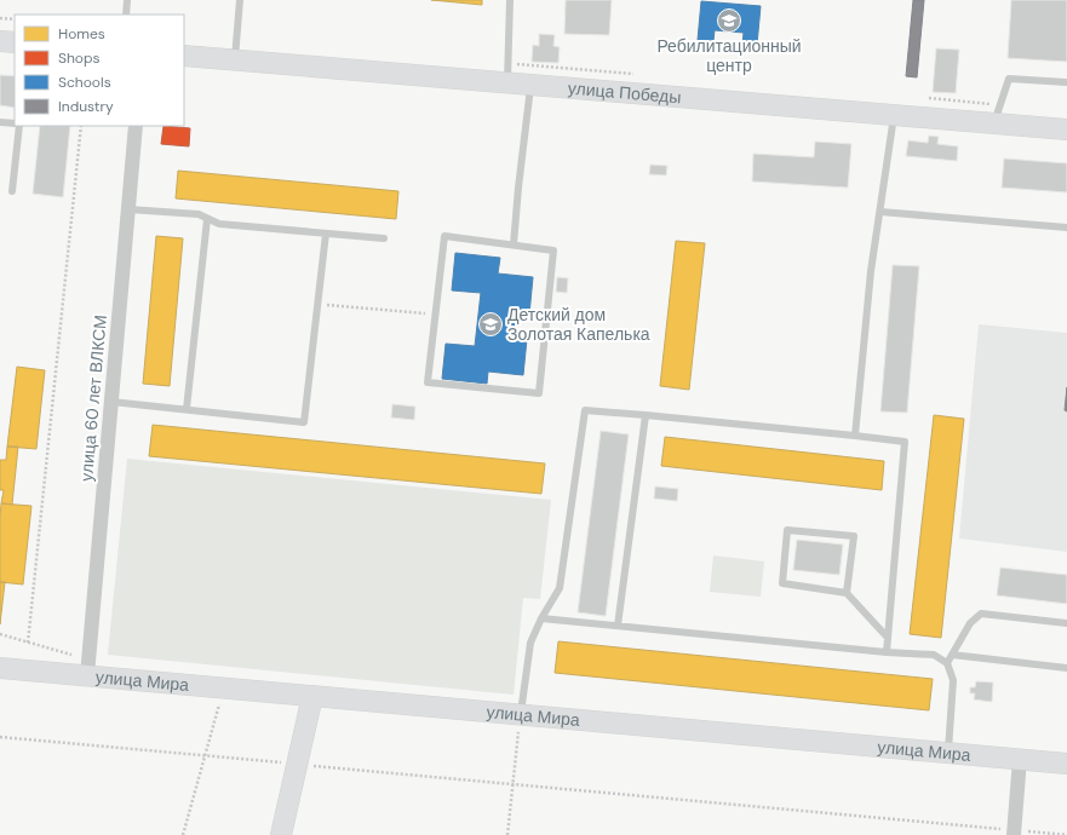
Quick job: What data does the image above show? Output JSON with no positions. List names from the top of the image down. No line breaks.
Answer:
{"streets":{"street":["улица Победы","улица 60 лет ВЛКСМ","улица Мира"]},"crossings":[["улица 60 лет ВЛКСМ","улица Мира"]],"places":{"school or university":["Ребилитационный центр","Детский дом Золотая Капелька"]},"legend":["Homes","Shops","Schools","Industry"]}
